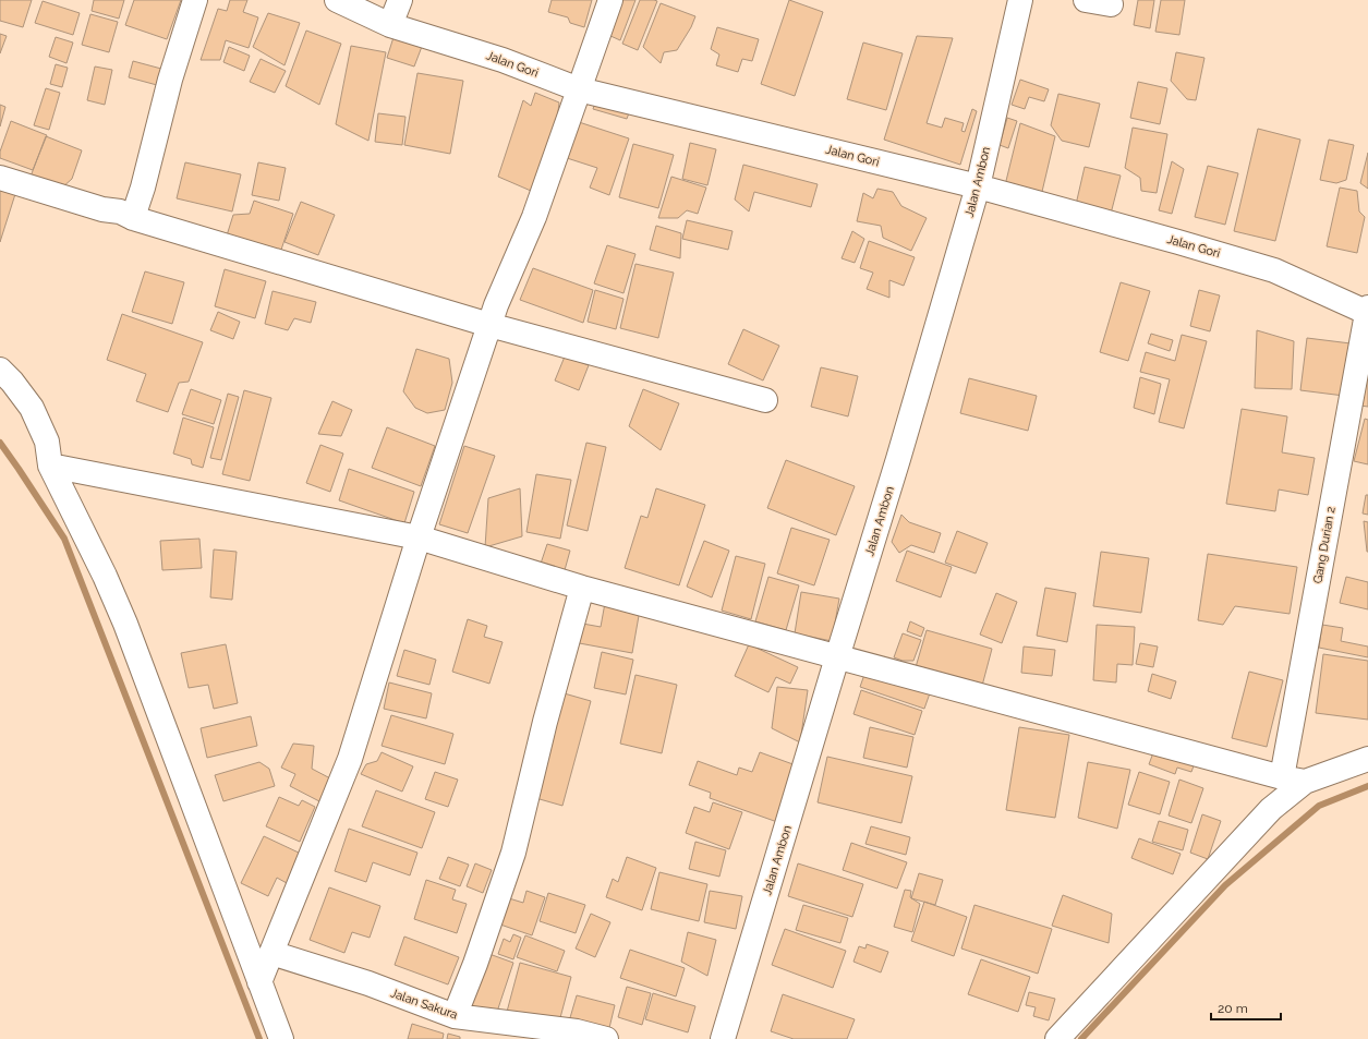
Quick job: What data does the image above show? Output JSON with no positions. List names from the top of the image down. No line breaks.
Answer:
{"streets":{"street":["Jalan Gori","Jalan Ambon","Gang Durian 2","Jalan Sakura"]},"crossings":[["Jalan Gori","Jalan Ambon"],["Jalan Gori","Gang Durian 2"]],"scale_bar":"20 m"}
